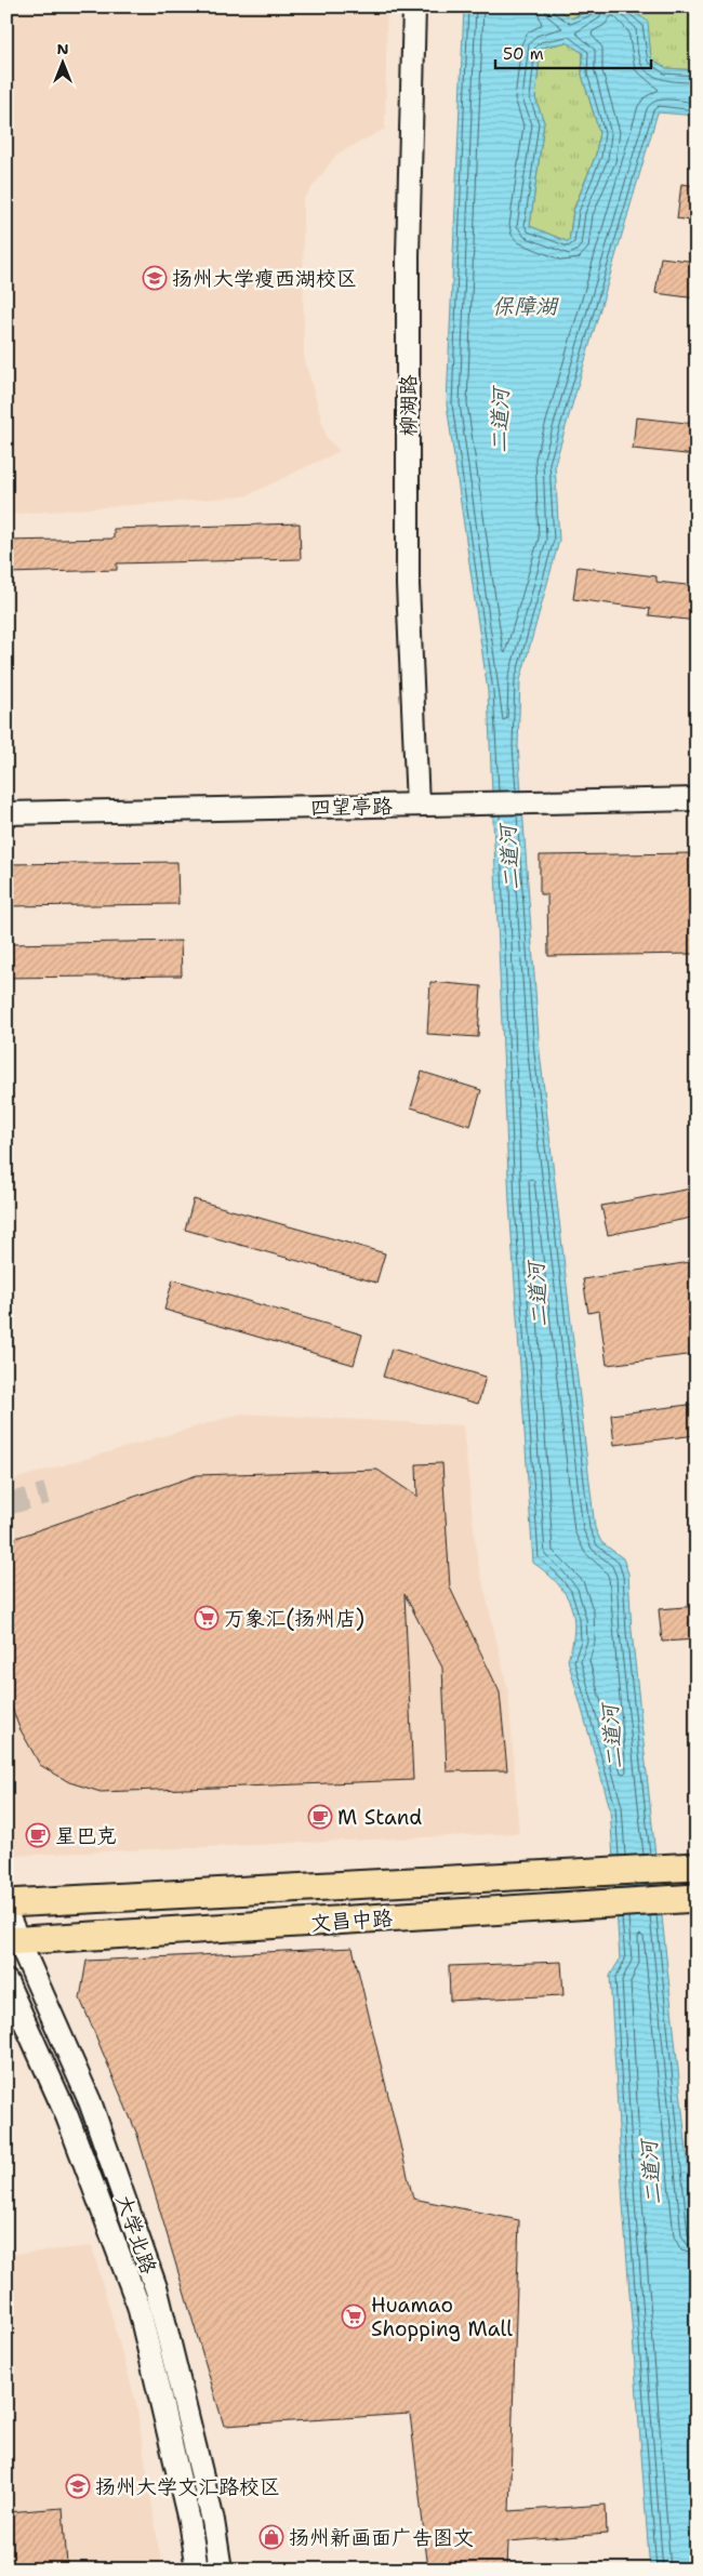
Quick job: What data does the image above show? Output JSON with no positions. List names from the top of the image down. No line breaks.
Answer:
{"streets":{"main road":["文昌中路"],"street":["柳湖路","四望亭路","大学北路"]},"crossings":[["柳湖路","四望亭路"],["文昌中路","大学北路"]],"water":["保障湖","二道河"],"places":{"school or university":["扬州大学瘦西湖校区","扬州大学文汇路校区"],"supermarket":["万象汇(扬州店)","Huamao Shopping Mall"],"cafe":["M Stand","星巴克"],"shop":["扬州新画面广告图文"]},"scale_bar":"50 m","north":"top"}
